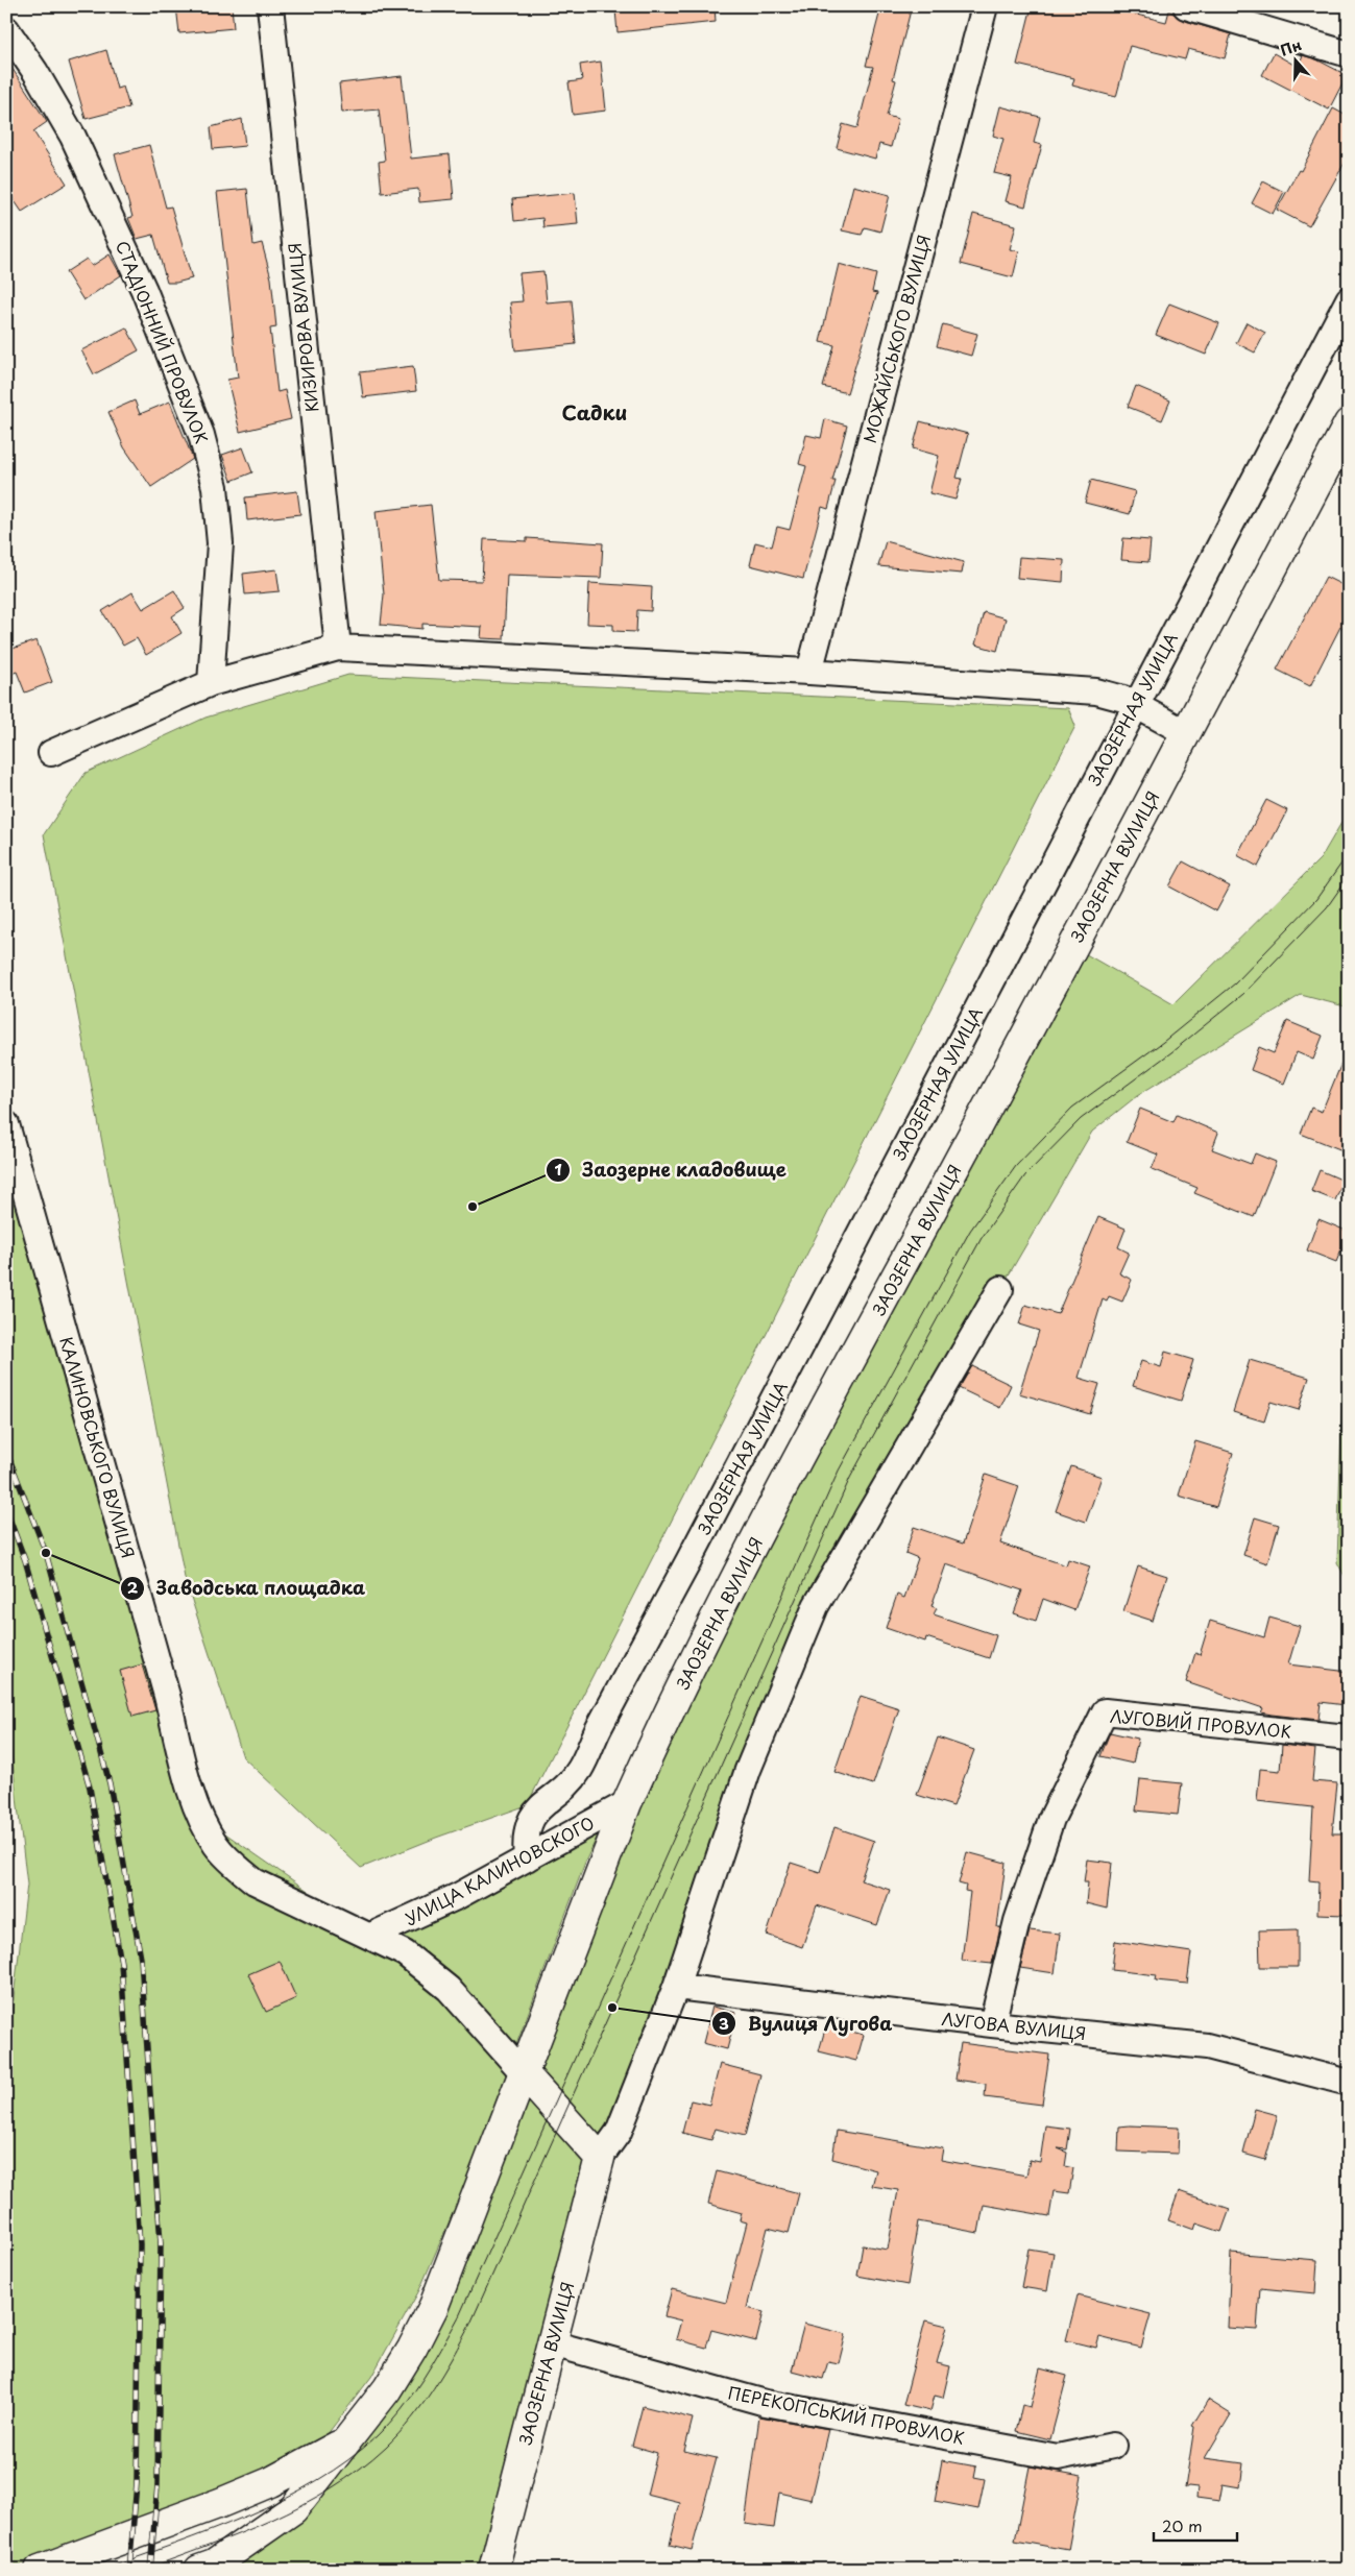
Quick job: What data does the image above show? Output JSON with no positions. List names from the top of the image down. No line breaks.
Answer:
{"streets":{"main road":["ЗАОЗЕРНА ВУЛИЦЯ"],"street":["КИЗИРОВА ВУЛИЦЯ","МОЖАЙСЬКОГО ВУЛИЦЯ","СТАДІОННИЙ ПРОВУЛОК","ЗАОЗЕРНАЯ УЛИЦА","КАЛИНОВСЬКОГО ВУЛИЦЯ","ЛУГОВИЙ ПРОВУЛОК","УЛИЦА КАЛИНОВСКОГО","ЛУГОВА ВУЛИЦЯ","ПЕРЕКОПСЬКИЙ ПРОВУЛОК"]},"crossings":[["ЗАОЗЕРНАЯ УЛИЦА","УЛИЦА КАЛИНОВСКОГО"],["ЗАОЗЕРНА ВУЛИЦЯ","КАЛИНОВСЬКОГО ВУЛИЦЯ"],["ЗАОЗЕРНА ВУЛИЦЯ","УЛИЦА КАЛИНОВСКОГО"],["ЗАОЗЕРНА ВУЛИЦЯ","ЛУГОВА ВУЛИЦЯ"],["ЗАОЗЕРНА ВУЛИЦЯ","ПЕРЕКОПСЬКИЙ ПРОВУЛОК"],["КАЛИНОВСЬКОГО ВУЛИЦЯ","УЛИЦА КАЛИНОВСКОГО"],["ЛУГОВИЙ ПРОВУЛОК","ЛУГОВА ВУЛИЦЯ"]],"districts":["Садки"],"places":["Заозерне кладовище","Заводська площадка","Вулиця Лугова"],"scale_bar":"20 m","north":"top"}
